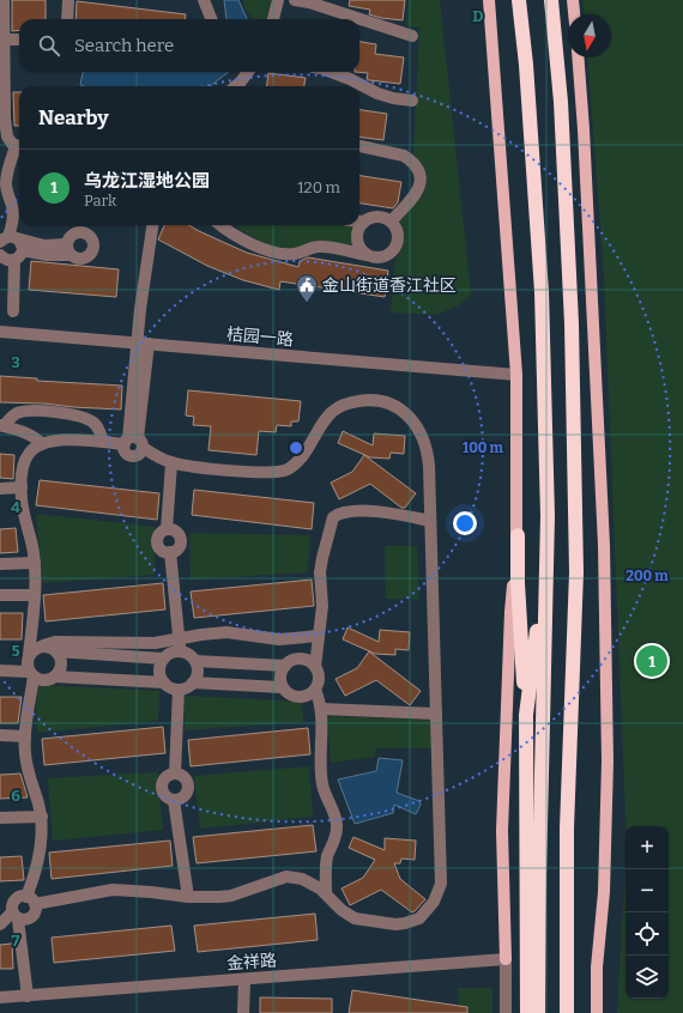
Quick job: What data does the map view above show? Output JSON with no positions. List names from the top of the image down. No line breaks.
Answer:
{"streets":{"street":["桔园一路","金祥路"]},"places":{"public building":["金山街道香江社区"]},"north":"bottom","page":{"search":"Search here","heading":"Nearby","list":[{"mark":"1","name":"乌龙江湿地公园","note":"Park","value":"120 m"}],"pins":"1","map_buttons":["+","−"]},"grid":{"columns":["D"],"rows":["3","4","5","6","7"]},"rings":["100 m","200 m"]}
